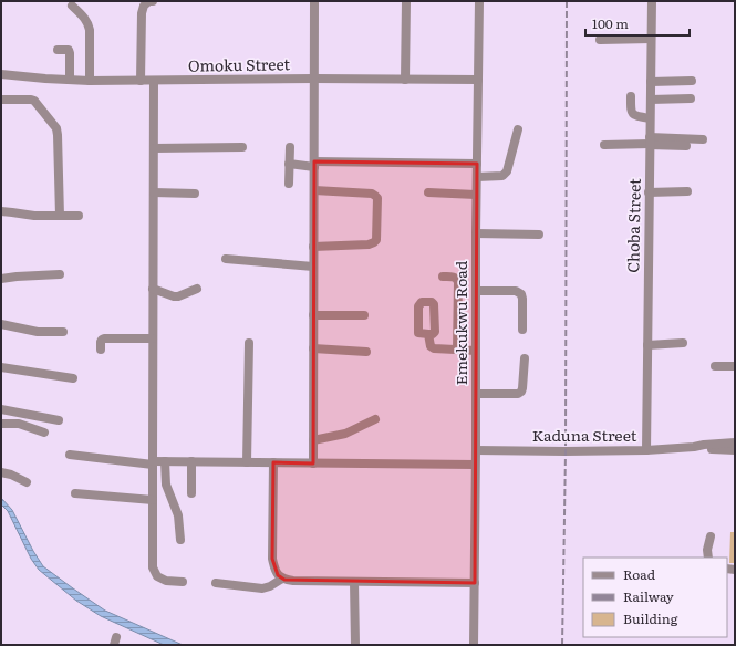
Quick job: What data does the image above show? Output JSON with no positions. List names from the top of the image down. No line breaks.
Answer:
{"streets":{"street":["Omoku Street","Choba Street","Emekukwu Road","Kaduna Street"]},"crossings":[["Omoku Street","Emekukwu Road"],["Choba Street","Kaduna Street"],["Emekukwu Road","Kaduna Street"]],"legend":["Road","Railway","Building"],"scale_bar":"100 m"}
